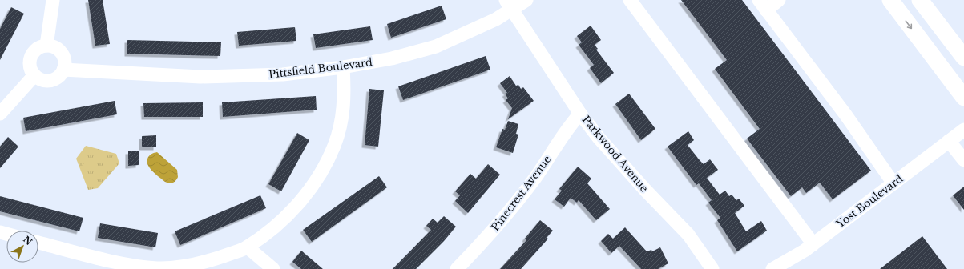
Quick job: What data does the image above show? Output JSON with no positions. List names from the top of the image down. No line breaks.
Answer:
{"streets":{"street":["Pittsfield Boulevard","Parkwood Avenue","Pinecrest Avenue","Yost Boulevard"]},"crossings":[["Pittsfield Boulevard","Parkwood Avenue"],["Parkwood Avenue","Pinecrest Avenue"]],"north":"top right"}
